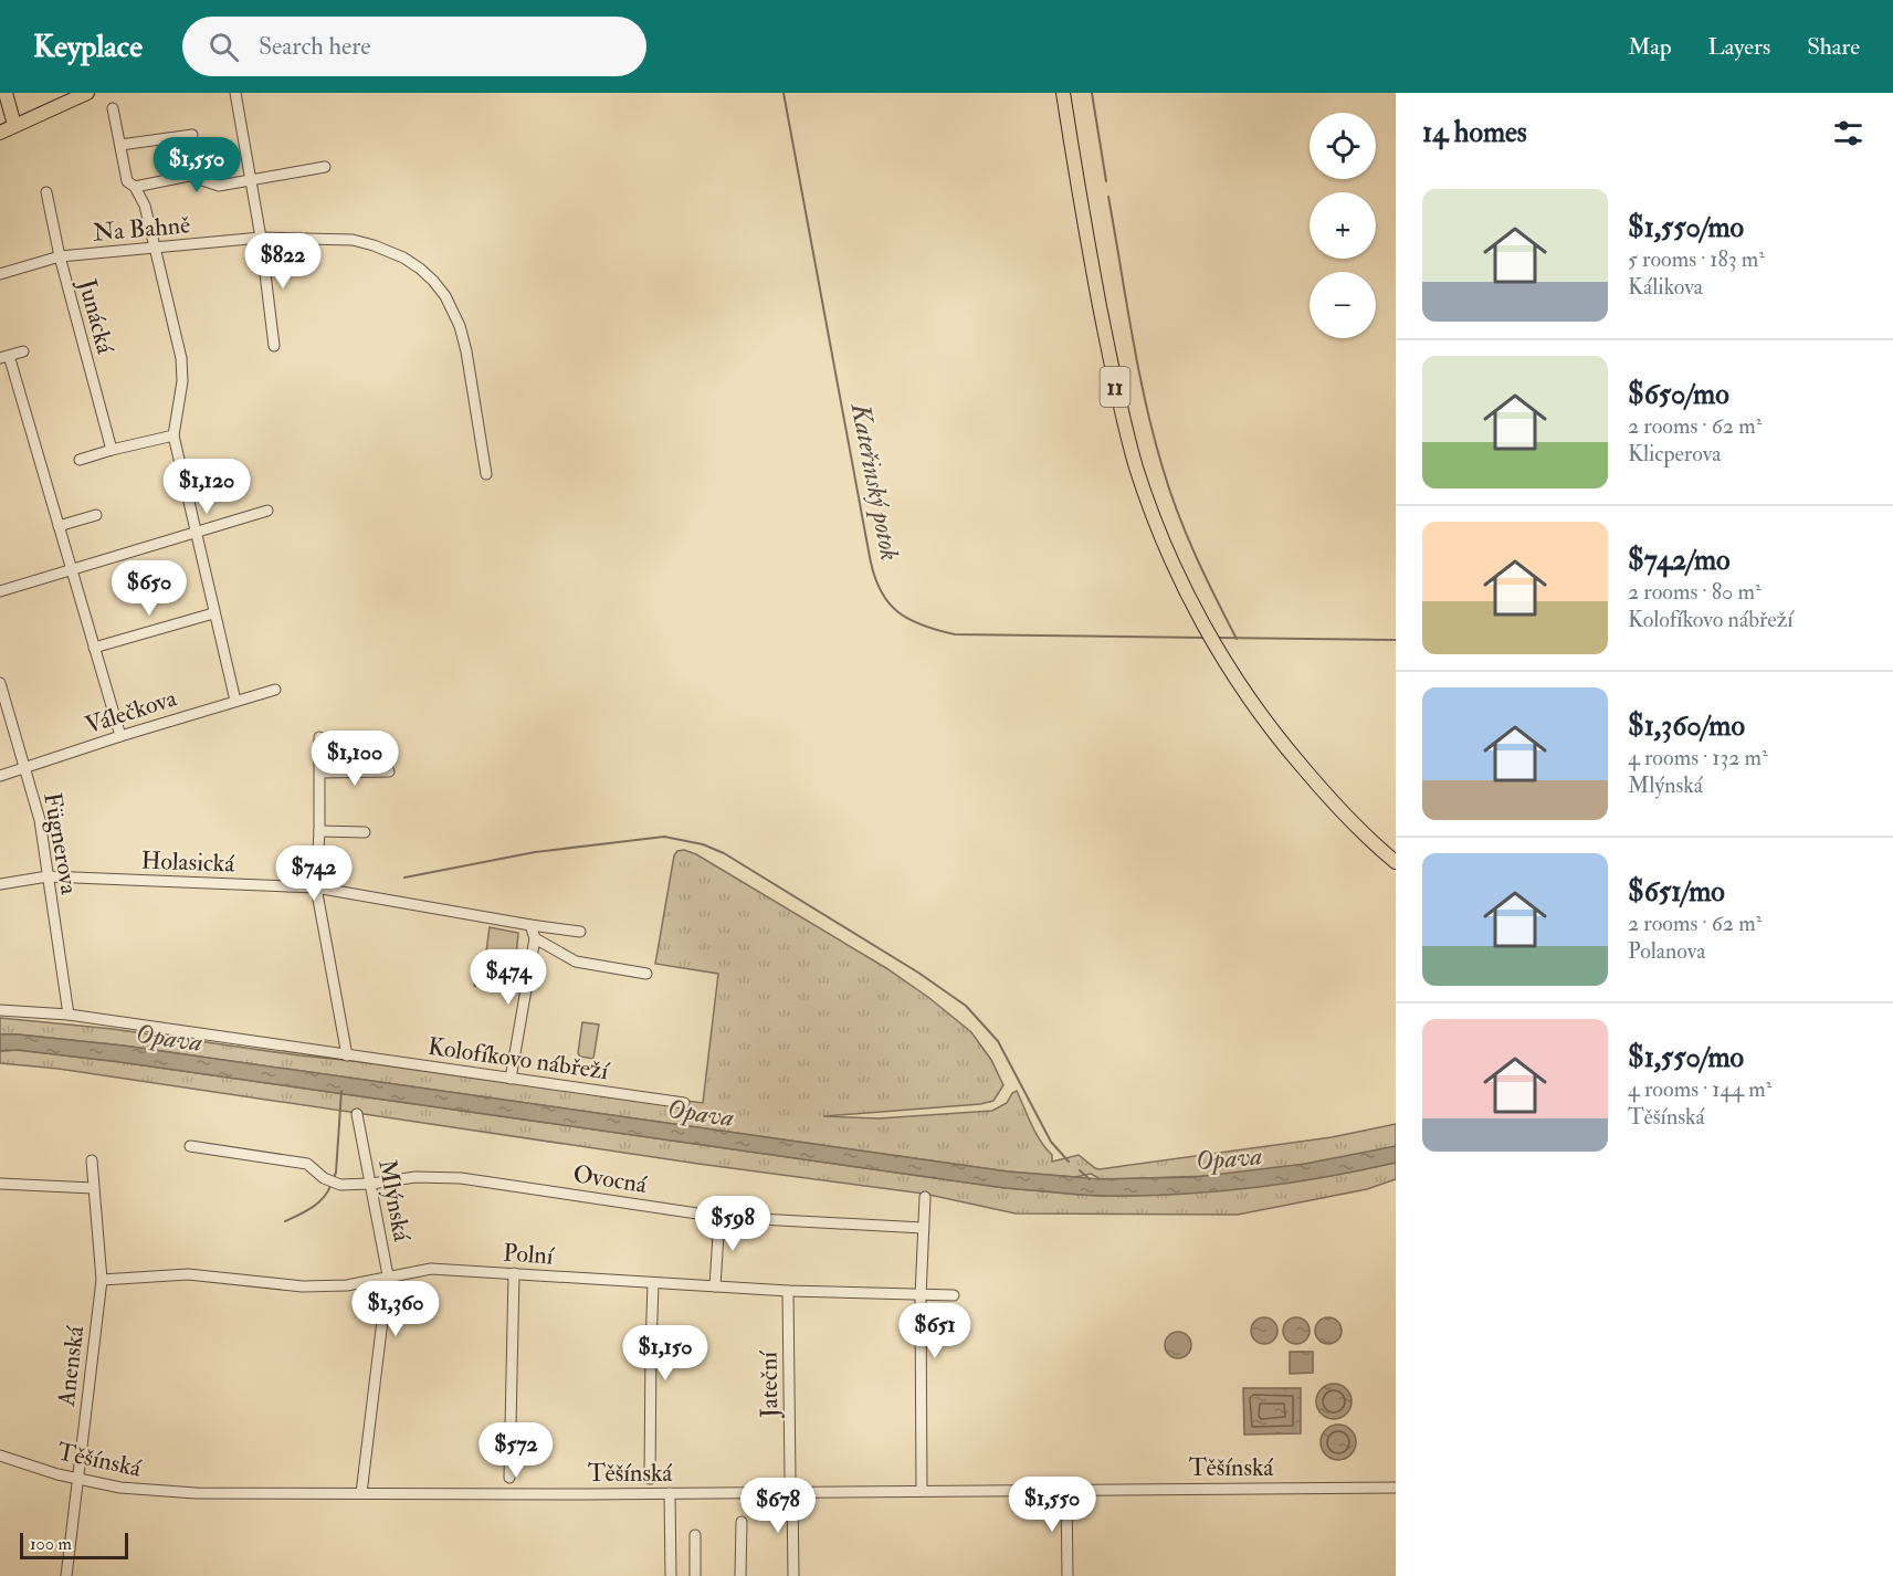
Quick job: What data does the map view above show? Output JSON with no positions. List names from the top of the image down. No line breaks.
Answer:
{"streets":{"main road":["11"],"street":["Na Bahně","Junácká","Válečkova","Fügnerova","Holasická","Kolofíkovo nábřeží","Ovocná","Mlýnská","Polní","Anenská","Jateční","Těšínská"]},"crossings":[["Na Bahně","Junácká"],["Válečkova","Fügnerova"],["Fügnerova","Holasická"],["Fügnerova","Kolofíkovo nábřeží"],["Ovocná","Mlýnská"],["Mlýnská","Polní"],["Mlýnská","Těšínská"],["Polní","Anenská"],["Polní","Jateční"],["Anenská","Těšínská"]],"water":["Kateřinský potok","Opava"],"scale_bar":"100 m","page":{"header":"Keyplace","search":"Search here","nav":["Map","Layers","Share"],"heading":"14 homes","map_buttons":["+","−"],"price":["$1,550","$822","$1,120","$650","$1,100","$742","$474","$598","$1,360","$651","$1,150","$572","$1,550","$678"],"list":[{"name":"$1,550/mo","note":"5 rooms · 183 m² · Kálikova"},{"name":"$650/mo","note":"2 rooms · 62 m² · Klicperova"},{"name":"$742/mo","note":"2 rooms · 80 m² · Kolofíkovo nábřeží"},{"name":"$1,360/mo","note":"4 rooms · 132 m² · Mlýnská"},{"name":"$651/mo","note":"2 rooms · 62 m² · Polanova"},{"name":"$1,550/mo","note":"4 rooms · 144 m² · Těšínská"}],"scale":"100 m"}}
